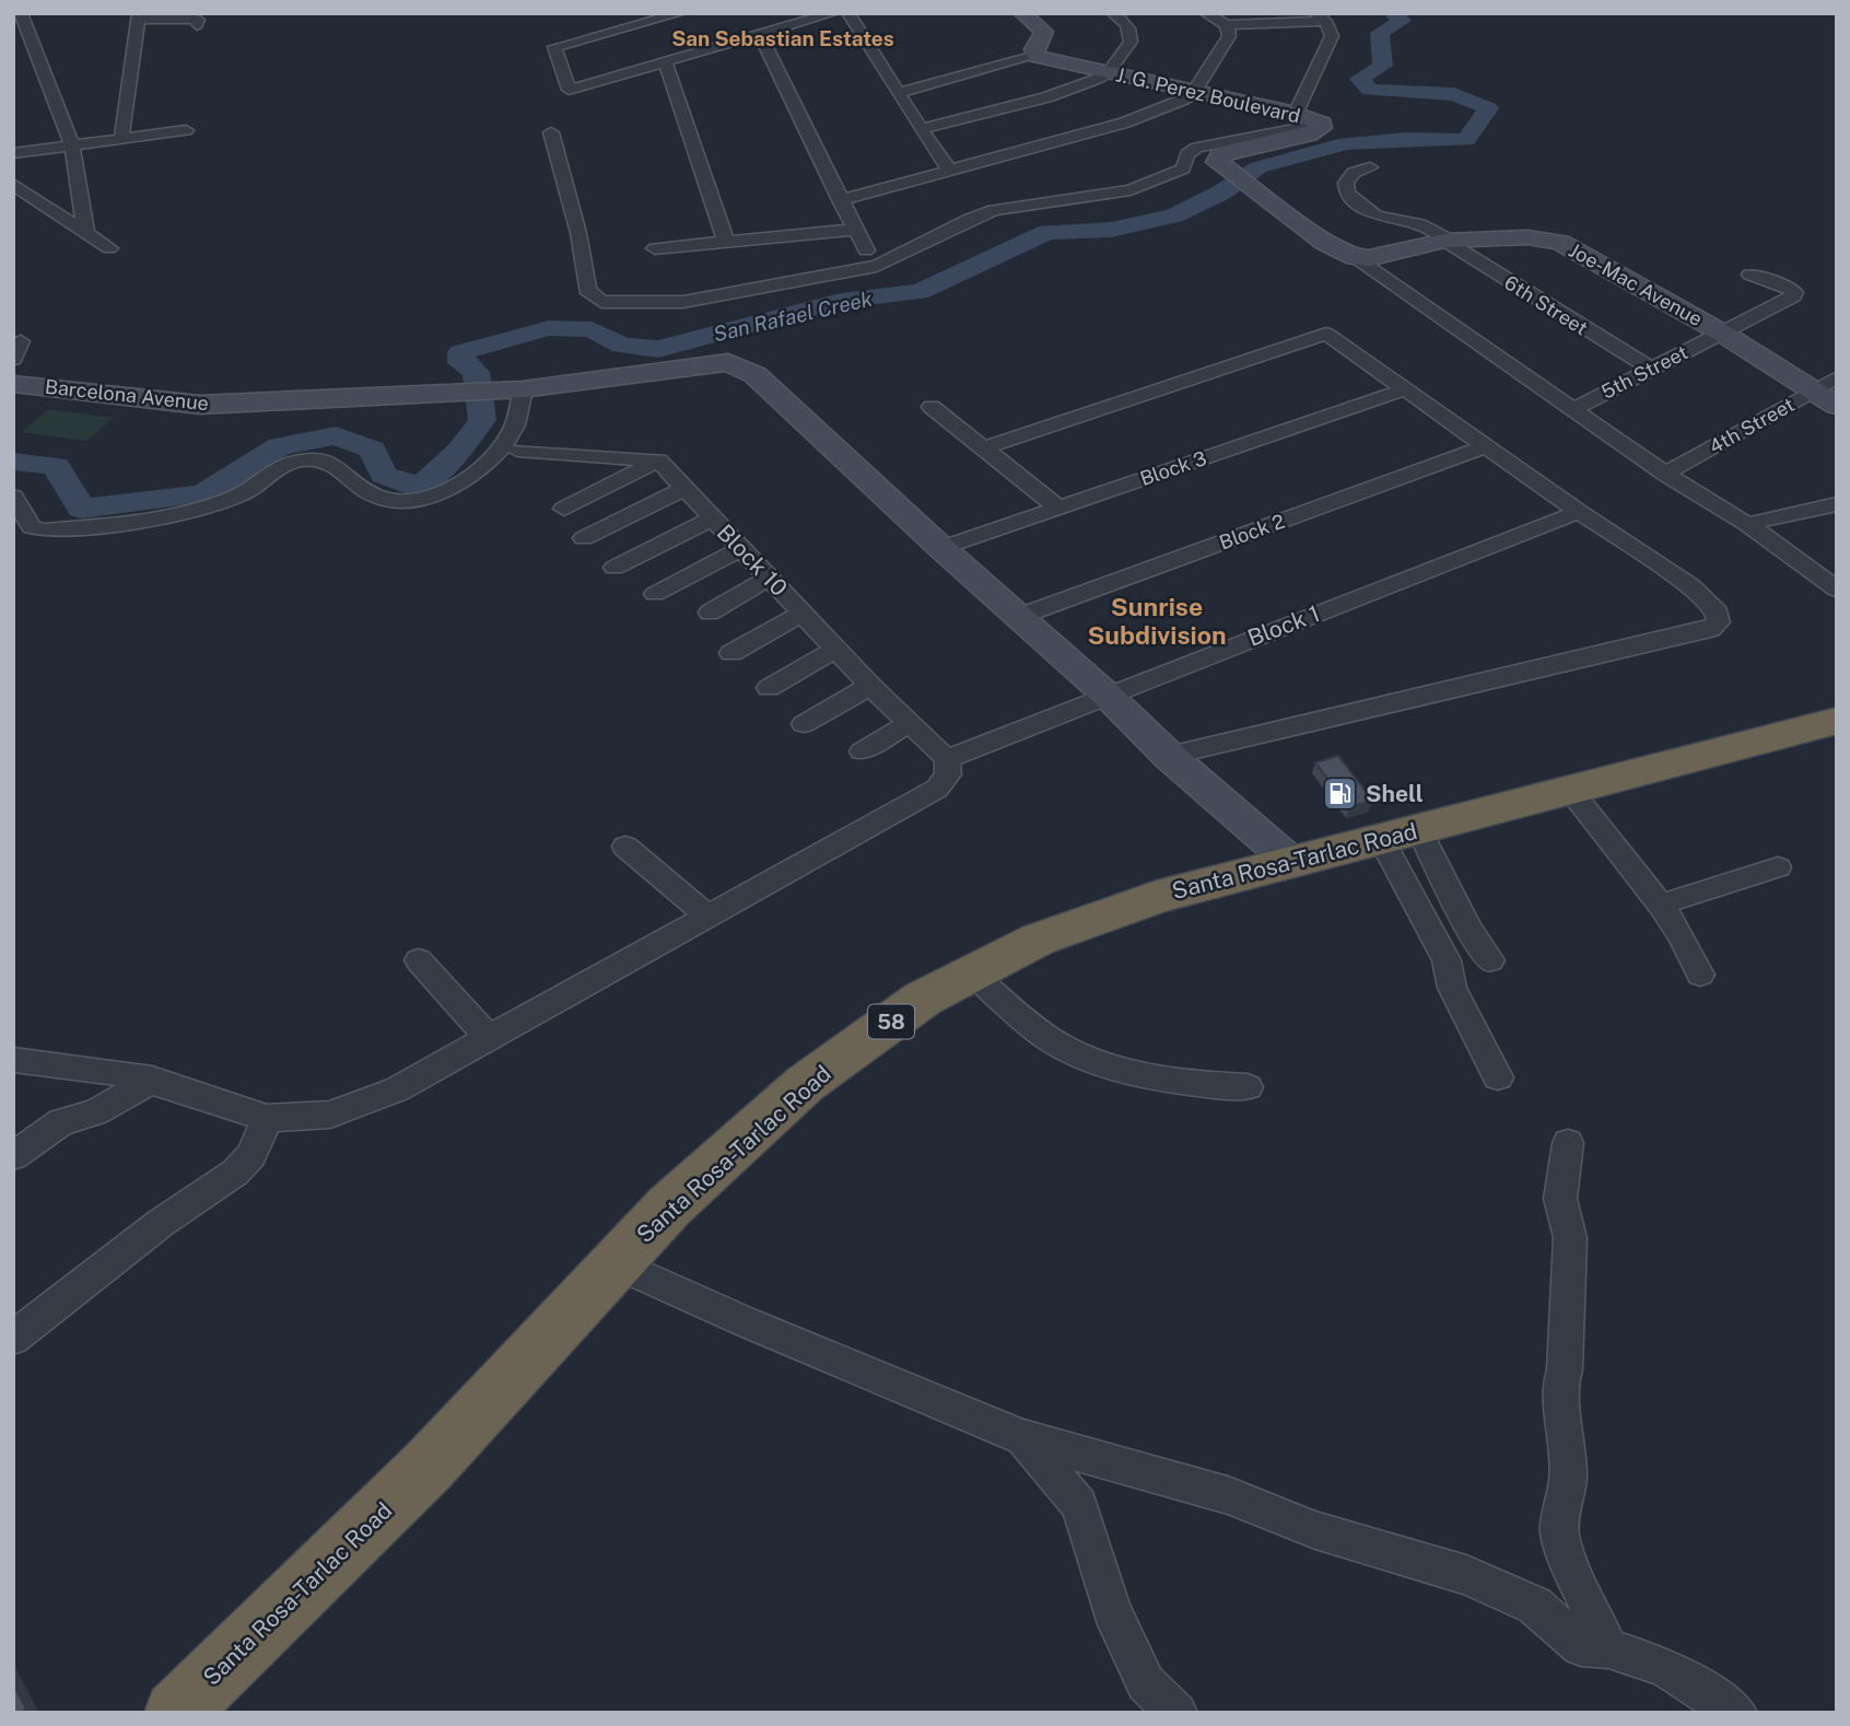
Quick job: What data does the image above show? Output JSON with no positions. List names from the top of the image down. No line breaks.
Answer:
{"streets":{"highway":["Santa Rosa-Tarlac Road","58"],"street":["J. G. Perez Boulevard","Joe-Mac Avenue","6th Street","5th Street","Barcelona Avenue","4th Street","Block 3","Block 2","Block 10","Block 1"]},"crossings":[["J. G. Perez Boulevard","Joe-Mac Avenue"],["Joe-Mac Avenue","6th Street"],["Joe-Mac Avenue","5th Street"],["Joe-Mac Avenue","4th Street"],["6th Street","5th Street"],["Barcelona Avenue","Block 3"],["Barcelona Avenue","Block 2"],["Barcelona Avenue","Block 1"],["Barcelona Avenue","Santa Rosa-Tarlac Road"],["Block 10","Block 1"]],"districts":["San Sebastian Estates","Sunrise Subdivision"],"water":["San Rafael Creek"],"places":{"fuel station":["Shell"]}}
